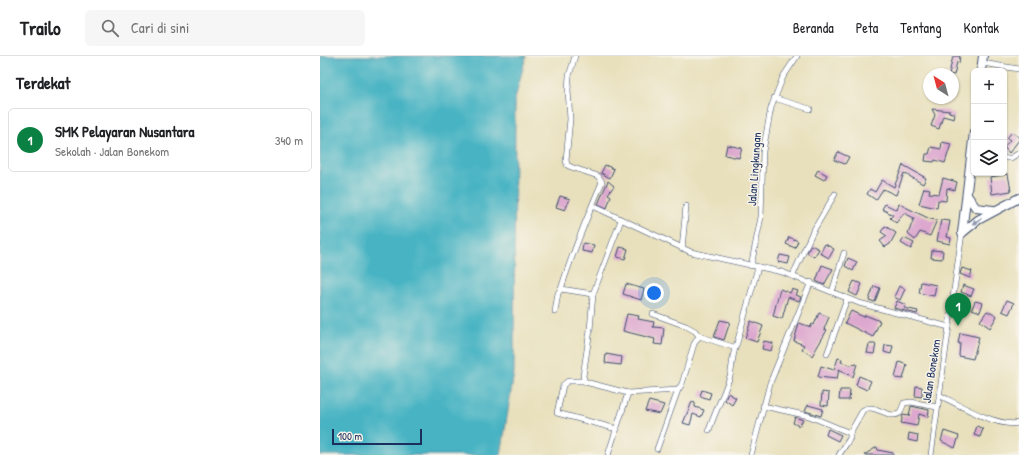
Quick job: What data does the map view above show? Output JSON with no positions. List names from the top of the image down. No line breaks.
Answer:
{"streets":{"main road":["Jalan Bonekom"],"street":["Jalan Lingkungan"]},"scale_bar":"100 m","north":"top left","page":{"header":"Trailo","search":"Cari di sini","nav":["Beranda","Peta","Tentang","Kontak"],"heading":"Terdekat","map_buttons":["+","−"],"list":[{"mark":"1","name":"SMK Pelayaran Nusantara","note":"Sekolah · Jalan Bonekom","value":"340 m"}],"pins":"1","scale":"100 m"}}
